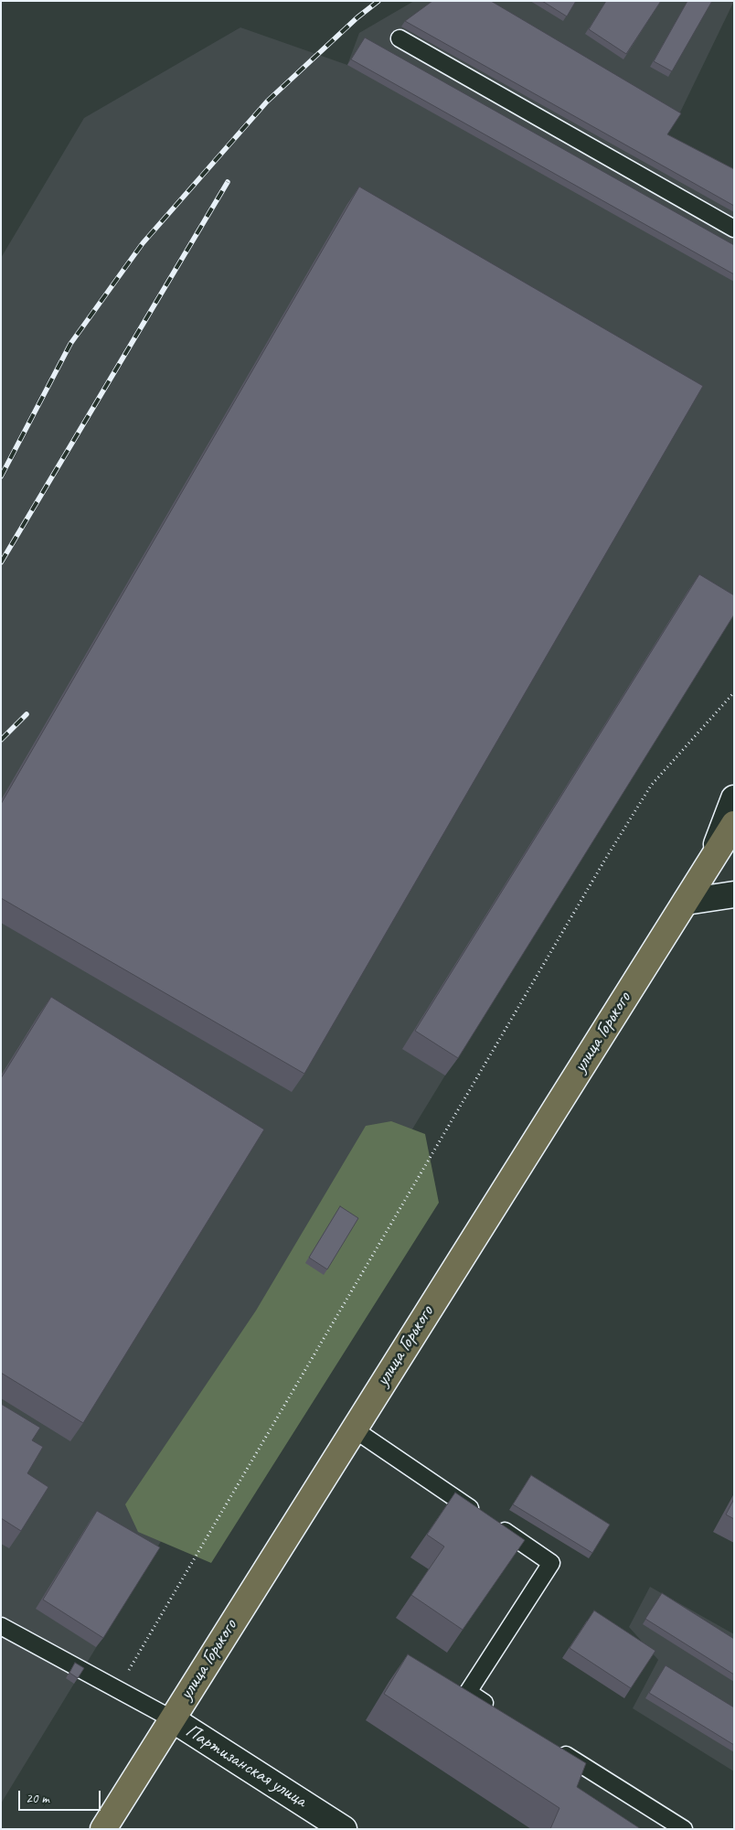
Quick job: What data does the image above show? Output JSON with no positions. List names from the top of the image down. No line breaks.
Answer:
{"streets":{"main road":["улица Горького"],"street":["Партизанская улица"]},"crossings":[["улица Горького","Партизанская улица"]],"scale_bar":"20 m"}
